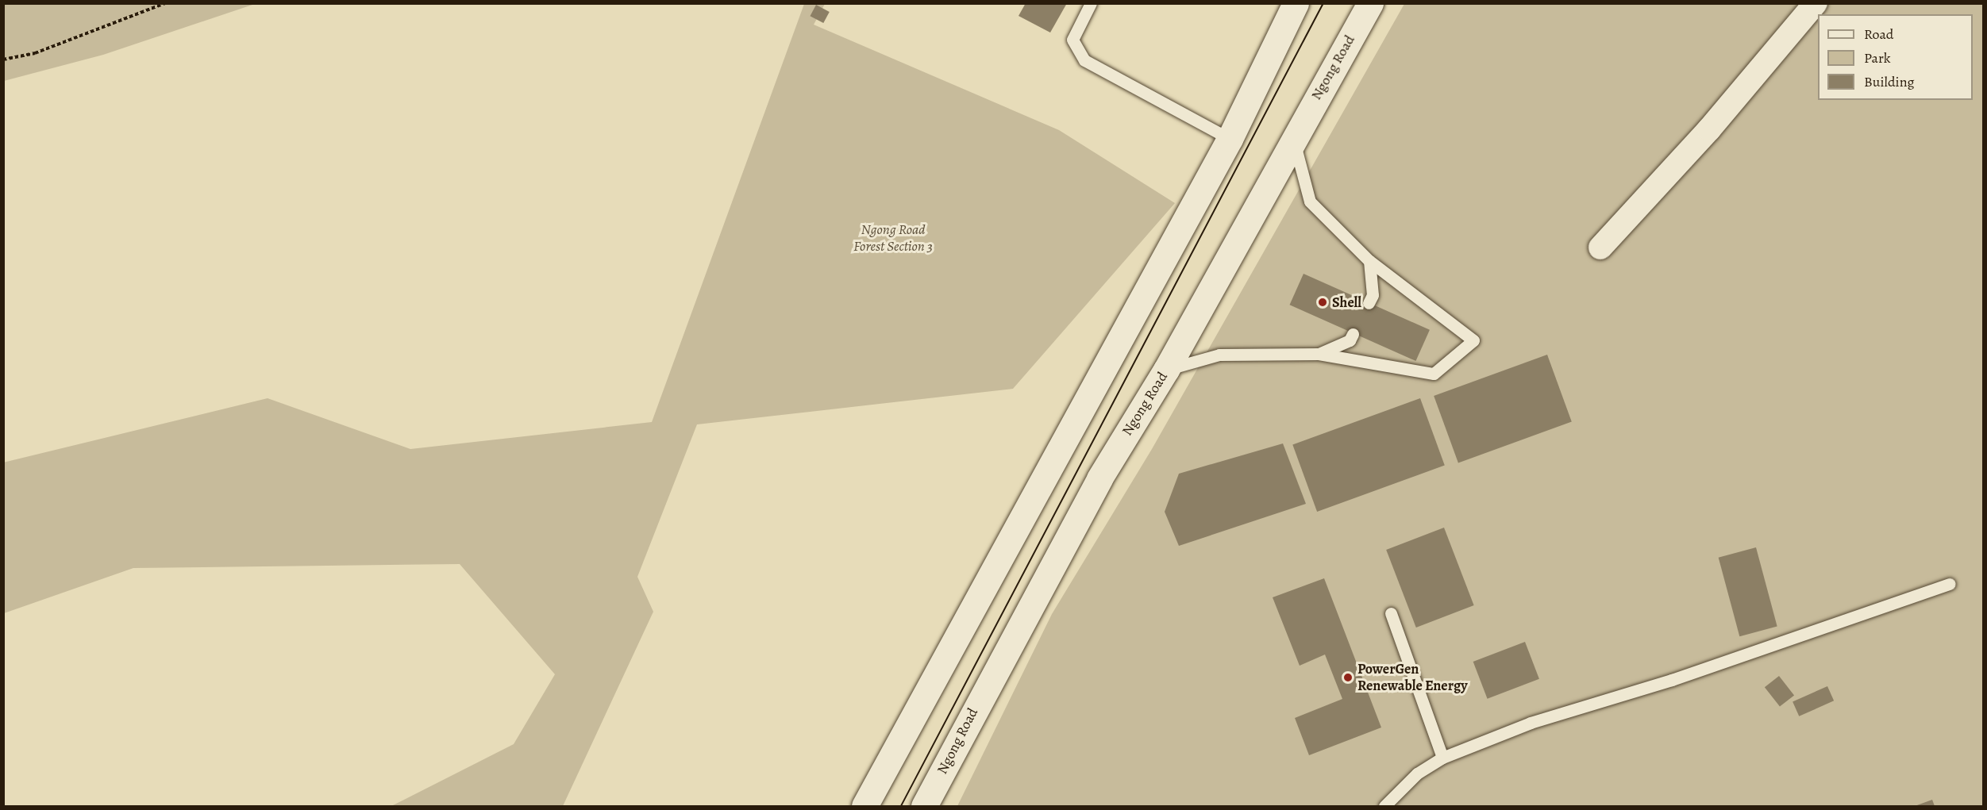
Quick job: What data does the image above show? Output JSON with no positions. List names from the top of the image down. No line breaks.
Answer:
{"streets":{"main road":["Ngong Road"]},"parks":["Ngong Road Forest Section 3"],"places":["Shell","PowerGen Renewable Energy"],"legend":["Road","Park","Building"]}
